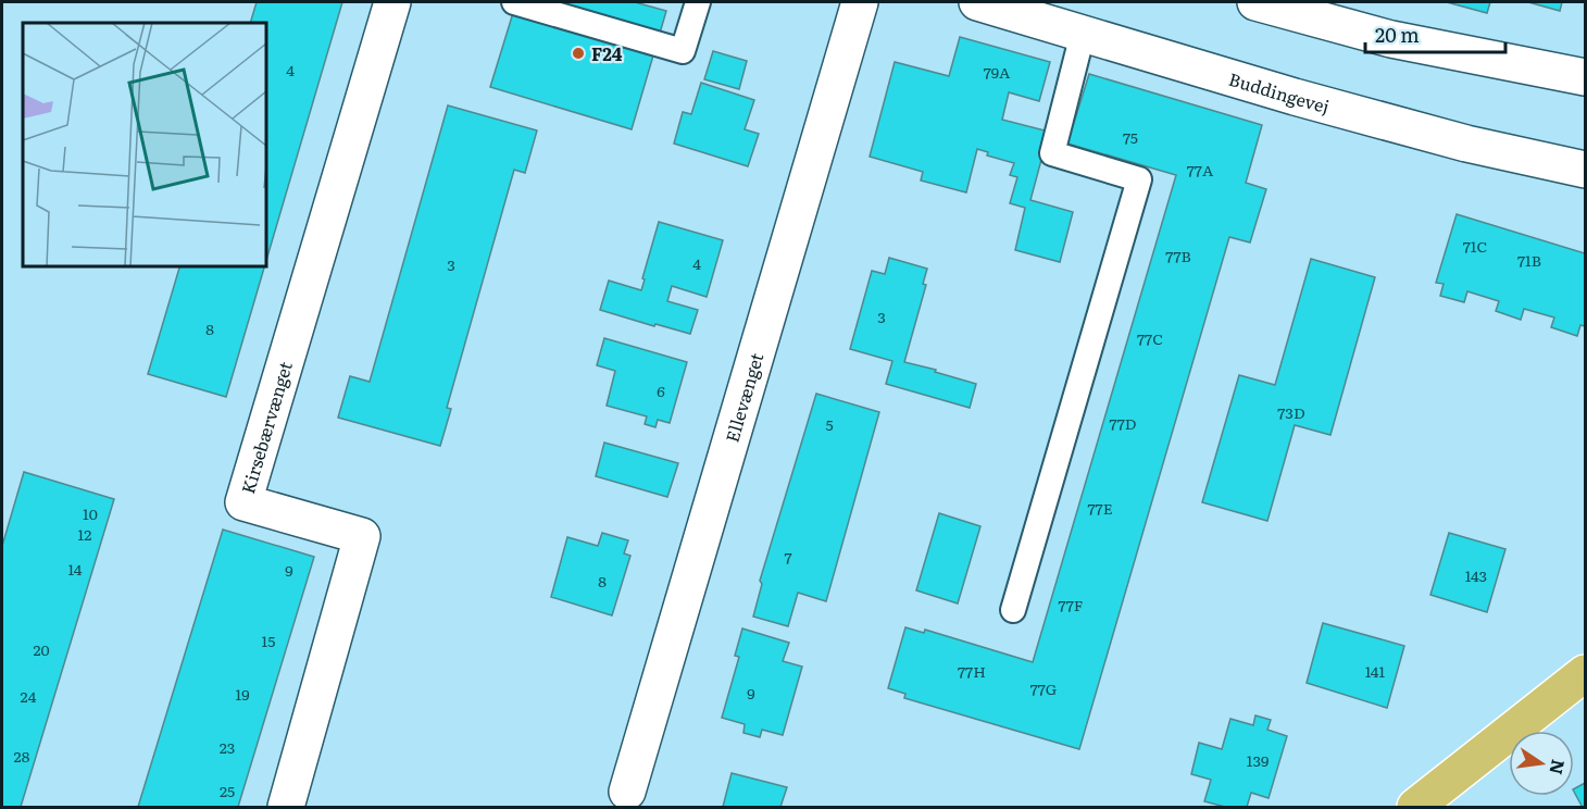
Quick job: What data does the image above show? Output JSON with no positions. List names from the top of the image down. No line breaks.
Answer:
{"streets":{"street":["Buddingevej","Ellevænget","Kirsebærvænget"]},"places":["F24"],"house_numbers":["4","79A","75","77A","71C","77B","71B","4","3","3","8","77C","6","73D","77D","5","77E","10","12","7","14","9","143","8","77F","15","20","77H","141","77G","9","19","24","23","28","139","25"],"scale_bar":"20 m","north":"right"}
